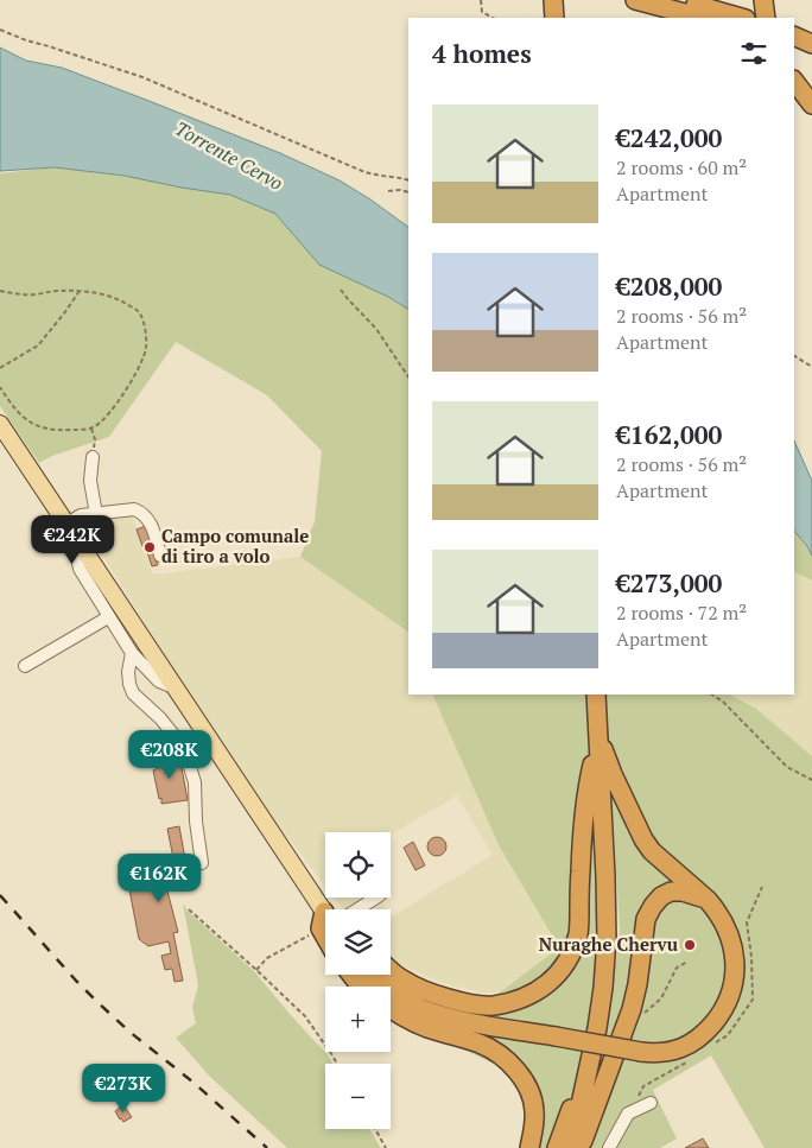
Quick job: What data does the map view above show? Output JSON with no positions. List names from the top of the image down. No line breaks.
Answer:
{"water":["Torrente Cervo"],"places":["Campo comunale di tiro a volo","Nuraghe Chervu"],"page":{"heading":"4 homes","list":[{"name":"€242,000","note":"2 rooms · 60 m² · Apartment"},{"name":"€208,000","note":"2 rooms · 56 m² · Apartment"},{"name":"€162,000","note":"2 rooms · 56 m² · Apartment"},{"name":"€273,000","note":"2 rooms · 72 m² · Apartment"}],"price":["€242K","€208K","€162K","€273K"],"map_buttons":["+","−"]}}
